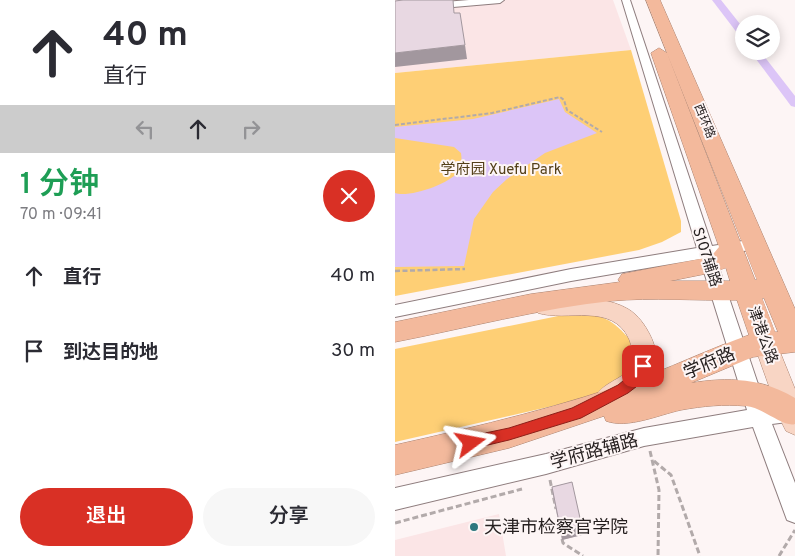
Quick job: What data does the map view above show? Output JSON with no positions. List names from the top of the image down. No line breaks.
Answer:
{"streets":{"highway":["西环路","津港公路","学府路"],"street":["S107辅路","学府路辅路"]},"crossings":[["西环路","津港公路"],["S107辅路","学府路"],["S107辅路","学府路辅路"],["津港公路","学府路"]],"parks":["学府园 Xuefu Park"],"places":["天津市检察官学院"],"page":{"turn":["40 m","直行"],"heading":["1 分钟","70 m · 09:41"],"list":[{"name":"直行","value":"40 m"},{"name":"到达目的地","value":"30 m"}],"buttons":["退出","分享"]}}
